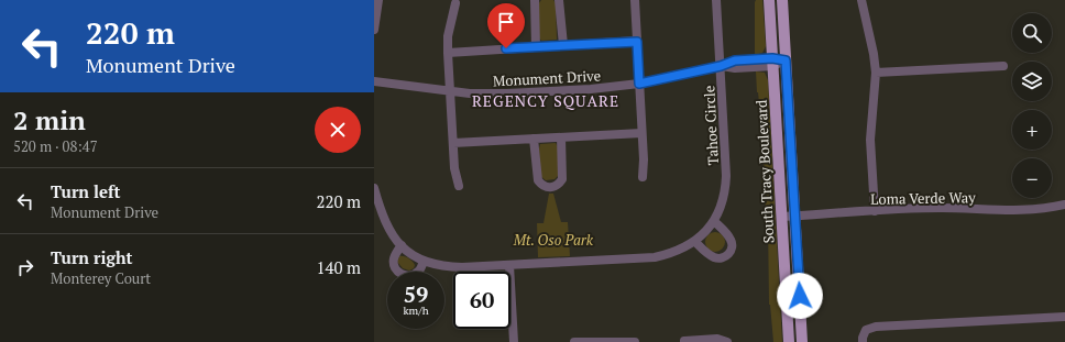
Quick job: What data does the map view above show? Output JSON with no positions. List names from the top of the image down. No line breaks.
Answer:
{"streets":{"main road":["South Tracy Boulevard"],"street":["Monument Drive","Tahoe Circle","Loma Verde Way"]},"crossings":[["Monument Drive","Tahoe Circle"],["Monument Drive","South Tracy Boulevard"],["South Tracy Boulevard","Loma Verde Way"]],"districts":["REGENCY SQUARE"],"parks":["Mt. Oso Park"],"page":{"turn":["220 m","Monument Drive"],"map_buttons":["+","−"],"heading":["2 min","520 m · 08:47"],"list":[{"name":"Turn left","note":"Monument Drive","value":"220 m"},{"name":"Turn right","note":"Monterey Court","value":"140 m"}],"speed":"59 km/h","limit":"60"}}
